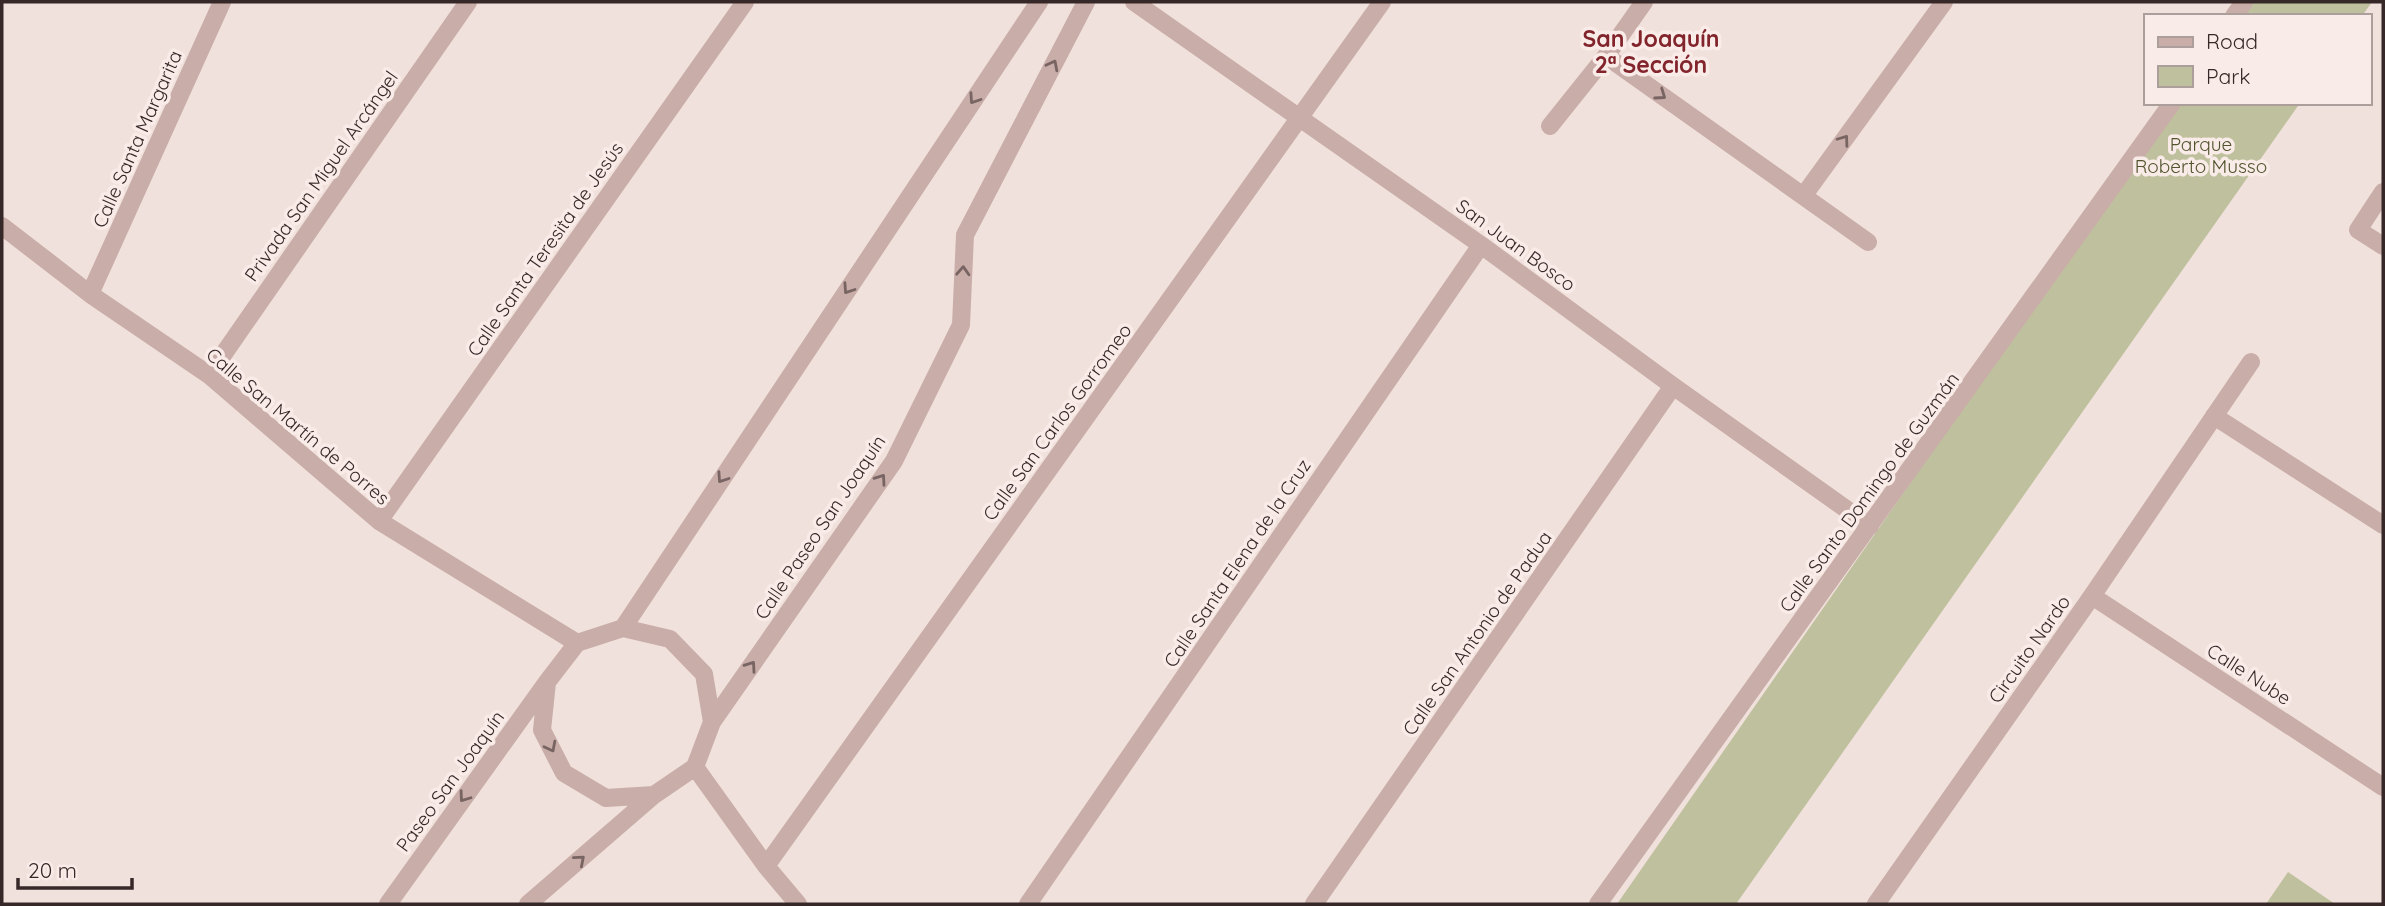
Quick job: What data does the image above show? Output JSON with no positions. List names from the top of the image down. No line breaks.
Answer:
{"streets":{"street":["Calle Santa Margarita","Privada San Miguel Arcángel","San Juan Bosco","Calle Santa Teresita de Jesús","Calle San Carlos Gorromeo","Calle San Martín de Porres","Calle Santo Domingo de Guzmán","Calle Paseo San Joaquín","Calle Santa Elena de la Cruz","Calle San Antonio de Padua","Circuito Nardo","Calle Nube","Paseo San Joaquín"]},"crossings":[["Calle Santa Margarita","Calle San Martín de Porres"],["Privada San Miguel Arcángel","Calle San Martín de Porres"],["San Juan Bosco","Calle San Carlos Gorromeo"],["San Juan Bosco","Calle Santo Domingo de Guzmán"],["San Juan Bosco","Calle Santa Elena de la Cruz"],["San Juan Bosco","Calle San Antonio de Padua"],["Calle Santa Teresita de Jesús","Calle San Martín de Porres"],["Calle San Martín de Porres","Calle Paseo San Joaquín"],["Calle San Martín de Porres","Paseo San Joaquín"],["Calle Paseo San Joaquín","Paseo San Joaquín"],["Circuito Nardo","Calle Nube"]],"districts":["San Joaquín 2ª Sección"],"parks":["Parque Roberto Musso"],"legend":["Road","Park"],"scale_bar":"20 m"}
